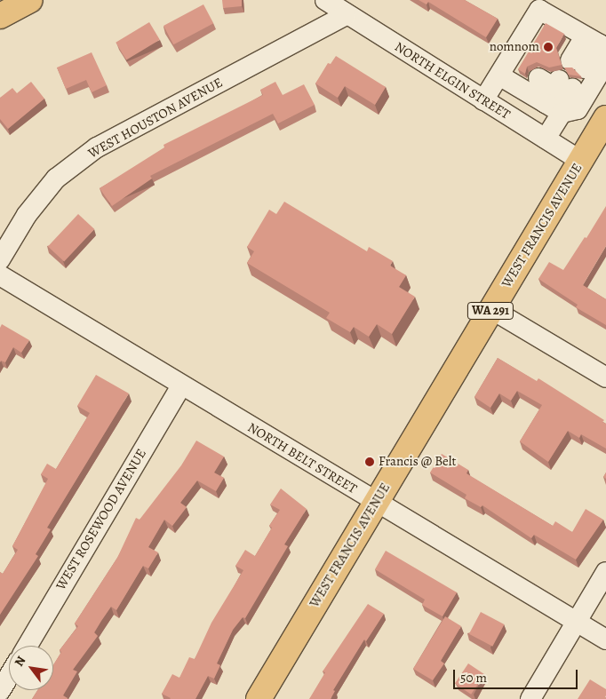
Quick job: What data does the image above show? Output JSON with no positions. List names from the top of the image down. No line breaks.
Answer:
{"streets":{"main road":["WEST FRANCIS AVENUE","WA 291"],"street":["NORTH ELGIN STREET","WEST HOUSTON AVENUE","NORTH BELT STREET","WEST ROSEWOOD AVENUE"]},"crossings":[["NORTH ELGIN STREET","WEST HOUSTON AVENUE"],["NORTH ELGIN STREET","WEST FRANCIS AVENUE"],["WEST FRANCIS AVENUE","NORTH BELT STREET"],["NORTH BELT STREET","WEST ROSEWOOD AVENUE"]],"places":["nomnom","Francis @ Belt"],"scale_bar":"50 m","north":"top left"}
